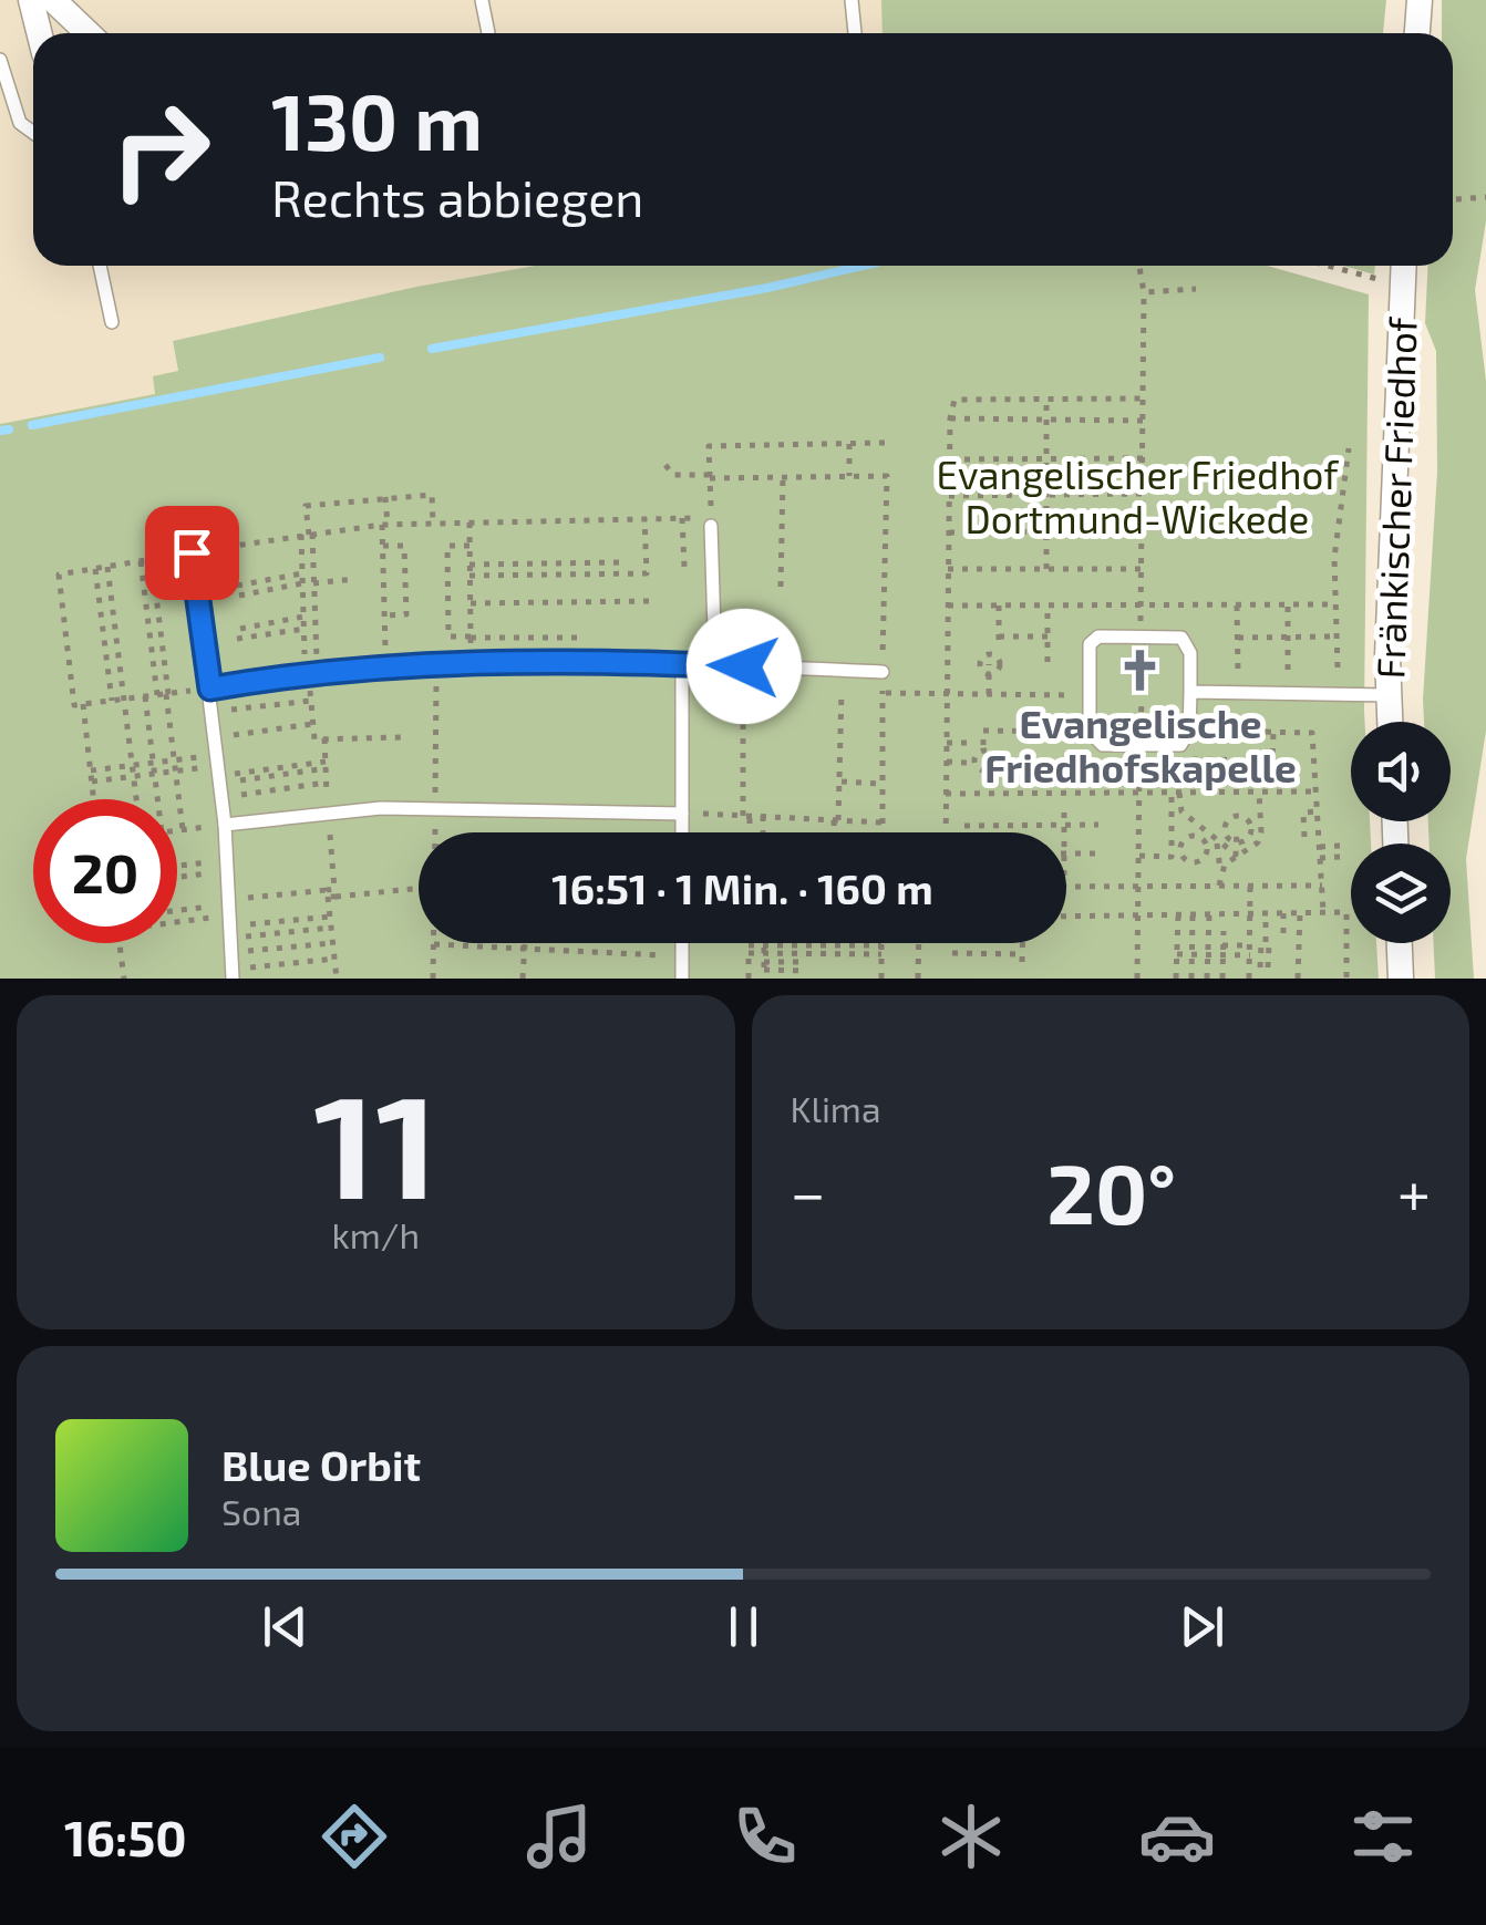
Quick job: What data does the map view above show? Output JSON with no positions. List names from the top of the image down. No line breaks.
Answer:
{"streets":{"street":["Fränkischer Friedhof"]},"parks":["Evangelischer Friedhof Dortmund-Wickede"],"places":{"church":["Evangelische Friedhofskapelle"]},"page":{"turn":["130 m","Rechts abbiegen"],"limit":"20","trip":"16:51 · 1 Min. · 160 m","tile":[["11","km/h"],"Klima"],"heat":["−","20°","+"],"song":["Blue Orbit","Sona"],"tabs":"16:50"}}
